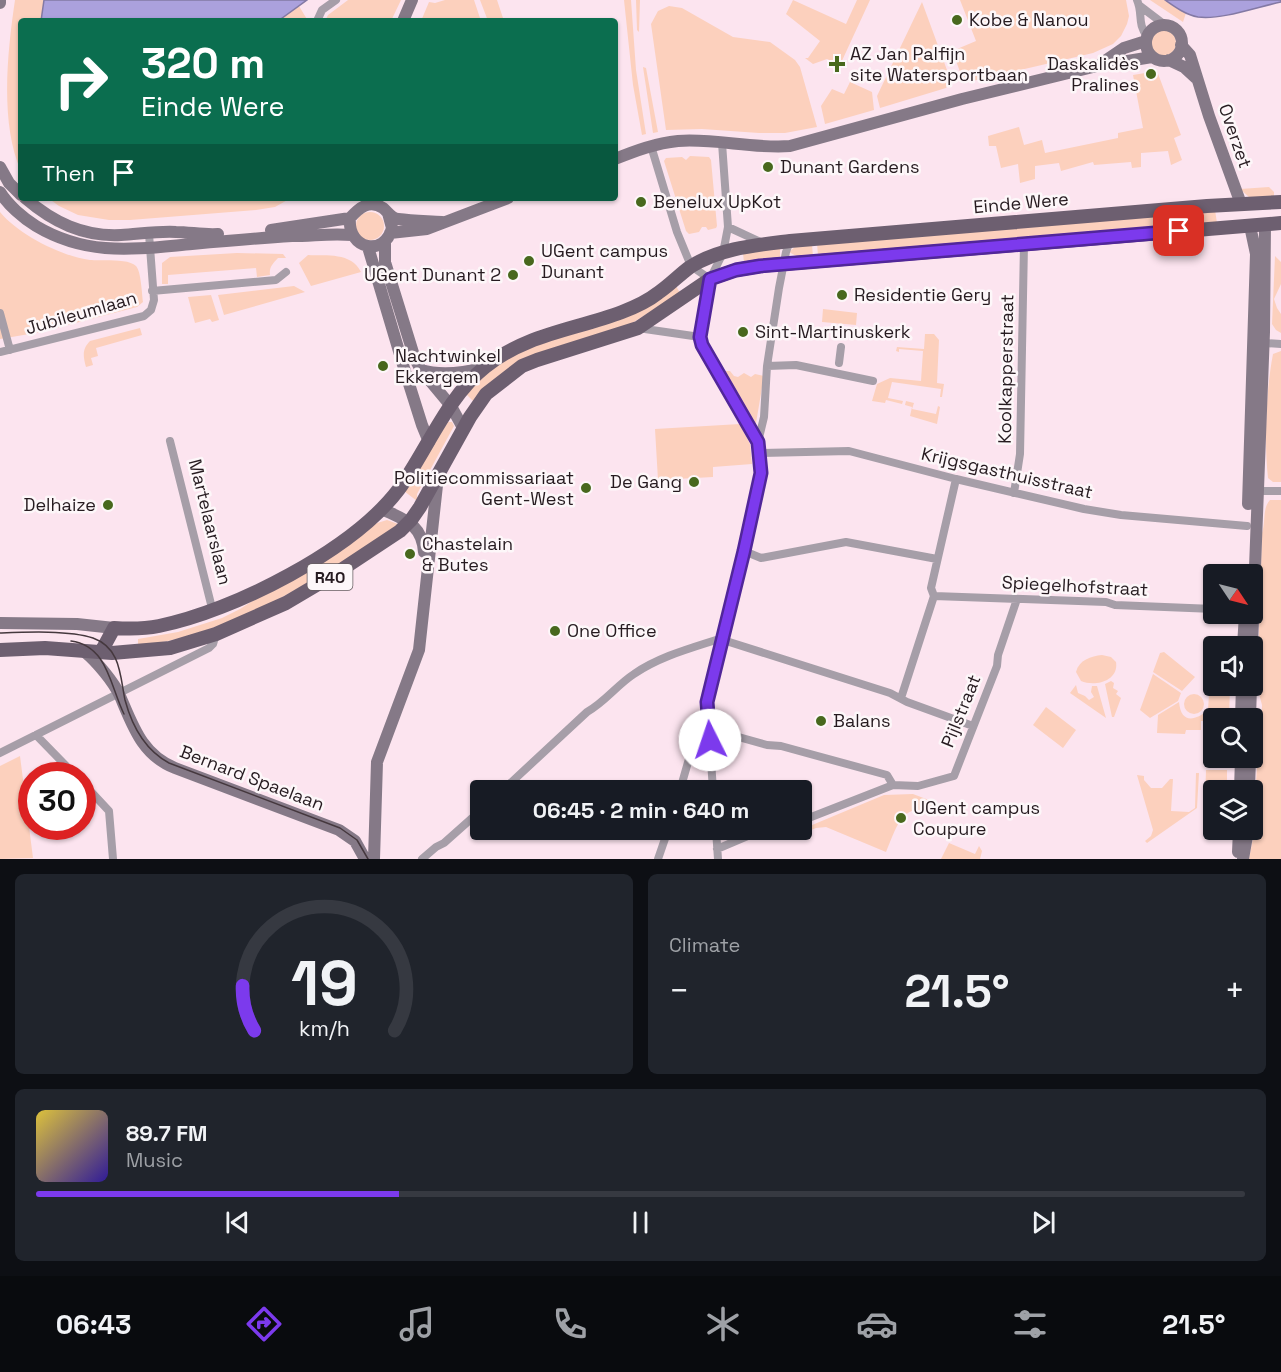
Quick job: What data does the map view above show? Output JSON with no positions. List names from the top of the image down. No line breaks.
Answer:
{"streets":{"main road":["Einde Were","Martelaarslaan","R40"],"street":["Overzet","Jubileumlaan","Koolkapperstraat","Krijgsgasthuisstraat","Spiegelhofstraat","Pijlstraat","Bernard Spaelaan"]},"crossings":[["Overzet","Einde Were"],["Einde Were","R40"],["Koolkapperstraat","Krijgsgasthuisstraat"],["Koolkapperstraat","R40"],["Martelaarslaan","R40"],["R40","Bernard Spaelaan"],["Spiegelhofstraat","Pijlstraat"]],"places":{"other":["Kobe & Nanou","Daskalidès Pralines","Dunant Gardens","Benelux UpKot","UGent campus Dunant","UGent Dunant 2","Residentie Gery","Sint-Martinuskerk","Nachtwinkel Ekkergem","De Gang","Politiecommissariaat Gent-West","Delhaize","Chastelain & Butes","One Office","Balans","UGent campus Coupure"],"health":["AZ Jan Palfijn site Watersportbaan"]},"north":"bottom right","page":{"turn":["320 m","Einde Were"],"then":"Then","limit":"30","trip":"06:45 · 2 min · 640 m","tile":"Climate","heat":["−","21.5°","+"],"song":["89.7 FM","Music"],"tabs":["06:43","21.5°"],"gauge":["19","km/h"]}}
